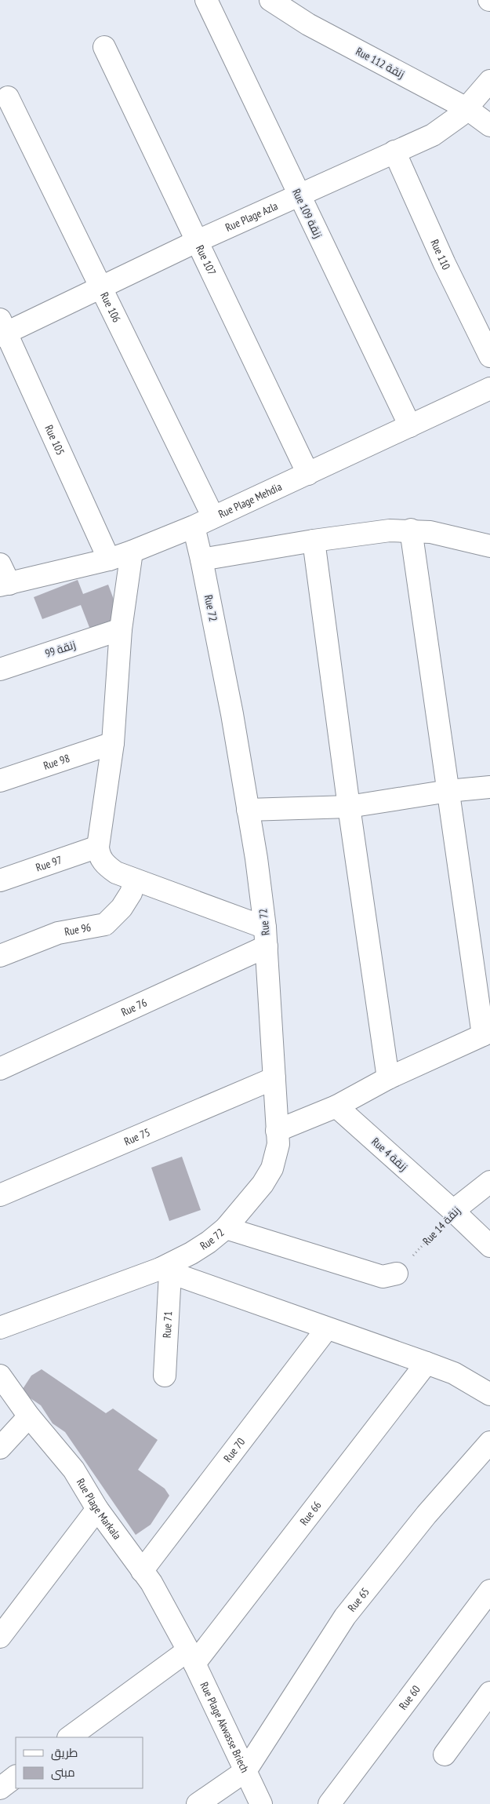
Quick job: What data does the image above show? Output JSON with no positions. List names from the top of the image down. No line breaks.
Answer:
{"streets":{"street":["Rue 112 زنقة","Rue 109 زنقة","Rue Plage Azla","Rue 110","Rue 107","Rue 106","Rue 105","Rue Plage Mehdia","Rue 72","زنقة 99","Rue 98","Rue 97","Rue 96","Rue 76","Rue 75","Rue 4 زنقة","Rue 14 زنقة","Rue 71","Rue 70","Rue Plage Markala","Rue 66","Rue 65","Rue 60","Rue Plage Akwasse Briech"]},"crossings":[["Rue 112 زنقة","Rue Plage Azla"],["Rue 109 زنقة","Rue Plage Azla"],["Rue 109 زنقة","Rue Plage Mehdia"],["Rue Plage Azla","Rue 110"],["Rue Plage Azla","Rue 107"],["Rue Plage Azla","Rue 106"],["Rue Plage Azla","Rue 105"],["Rue 107","Rue Plage Mehdia"],["Rue 106","Rue Plage Mehdia"],["Rue 105","Rue Plage Mehdia"],["Rue Plage Mehdia","Rue 72"],["Rue 72","Rue 76"],["Rue 72","Rue 75"],["Rue 72","Rue 71"],["Rue 4 زنقة","Rue 14 زنقة"],["Rue 70","Rue Plage Markala"],["Rue Plage Markala","Rue 66"],["Rue Plage Markala","Rue Plage Akwasse Briech"],["Rue 66","Rue Plage Akwasse Briech"],["Rue 65","Rue Plage Akwasse Briech"]],"legend":["طريق","مبنى"]}
